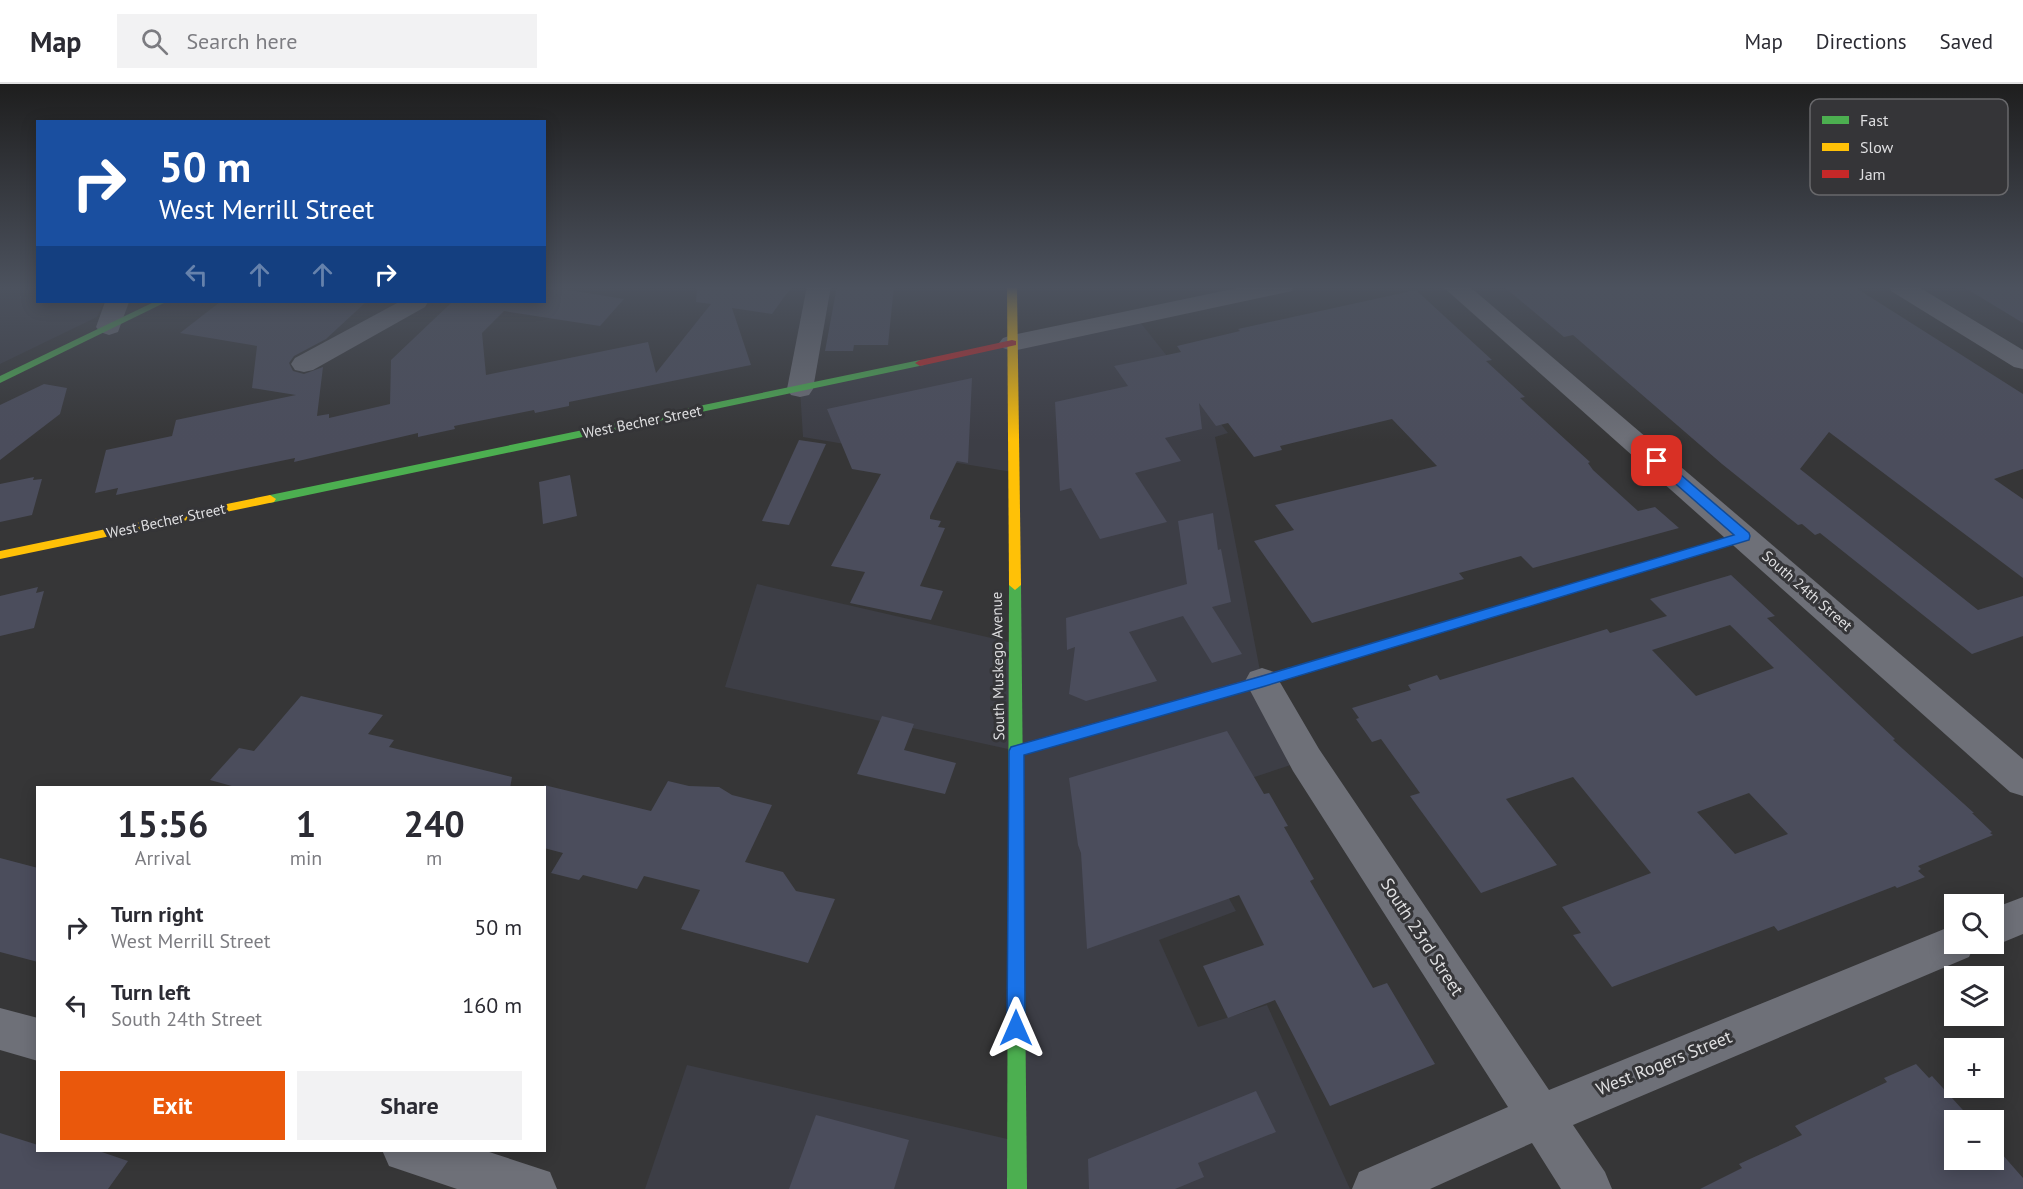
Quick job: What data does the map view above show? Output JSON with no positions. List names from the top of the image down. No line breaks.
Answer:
{"streets":{"street":["West Becher Street","South 24th Street","South Muskego Avenue","South 23rd Street","West Rogers Street"]},"crossings":[["West Becher Street","South Muskego Avenue"],["South 23rd Street","West Rogers Street"]],"legend":["Fast","Slow","Jam"],"page":{"header":"Map","search":"Search here","nav":["Map","Directions","Saved"],"turn":["50 m","West Merrill Street"],"eta":["15:56","Arrival","1","min","240","m"],"list":[{"name":"Turn right","note":"West Merrill Street","value":"50 m"},{"name":"Turn left","note":"South 24th Street","value":"160 m"}],"map_buttons":["+","−"],"buttons":["Exit","Share"]}}
